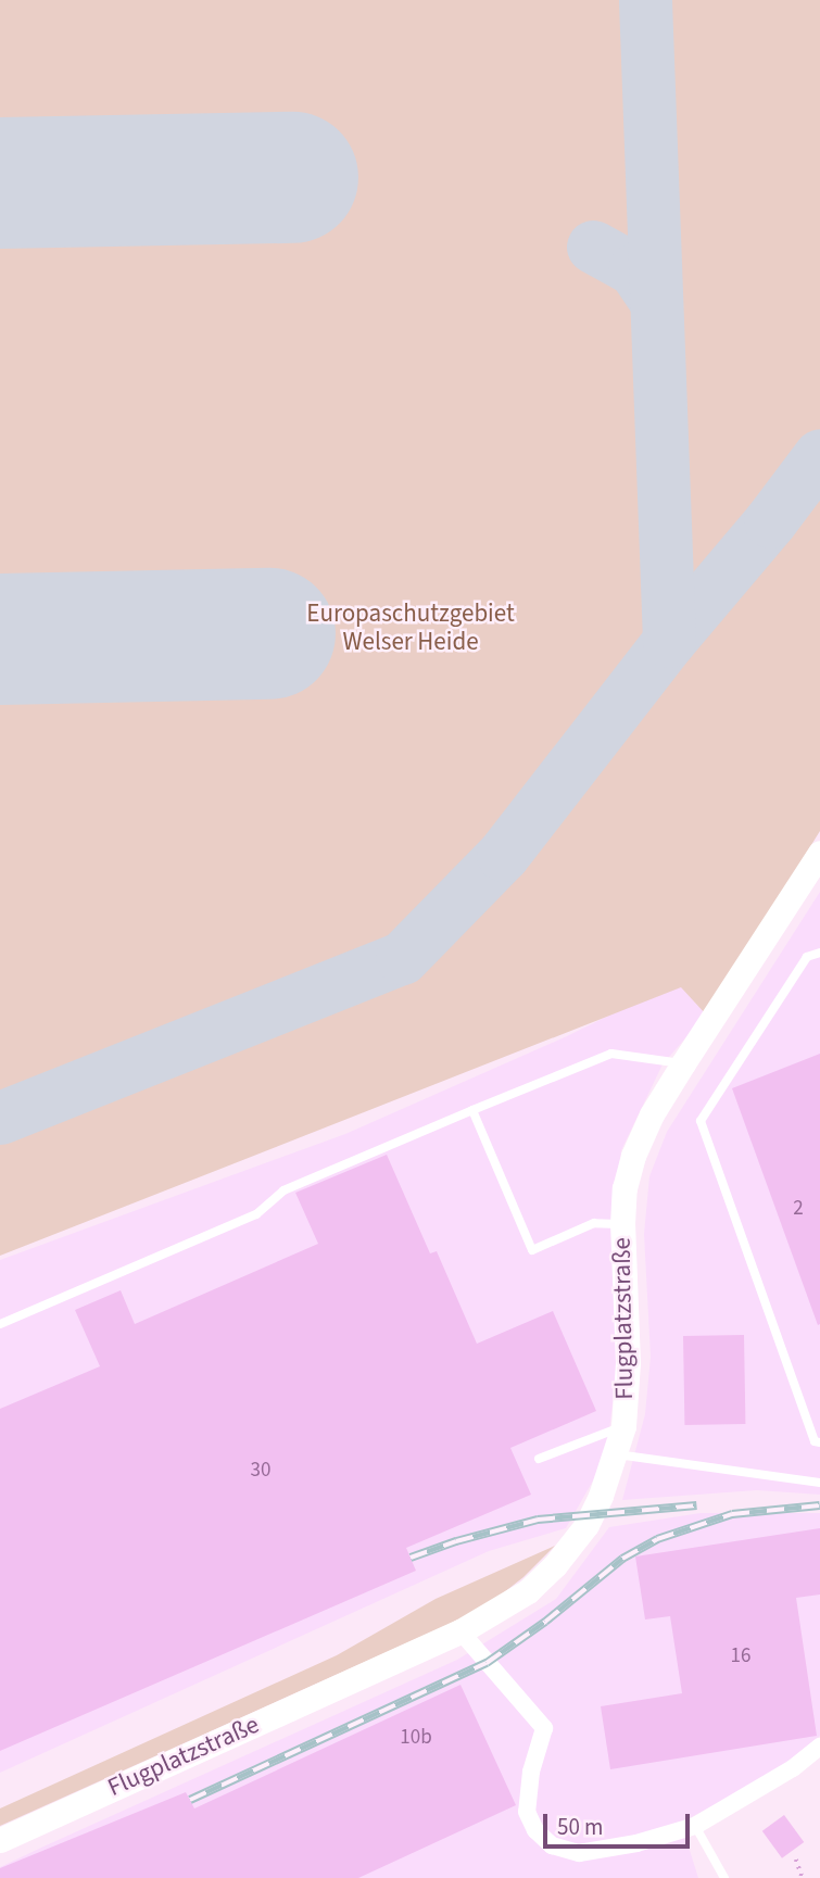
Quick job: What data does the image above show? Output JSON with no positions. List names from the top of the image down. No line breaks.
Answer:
{"streets":{"street":["Flugplatzstraße"]},"parks":["Europaschutzgebiet Welser Heide"],"house_numbers":["2","30","16","10b"],"scale_bar":"50 m"}
